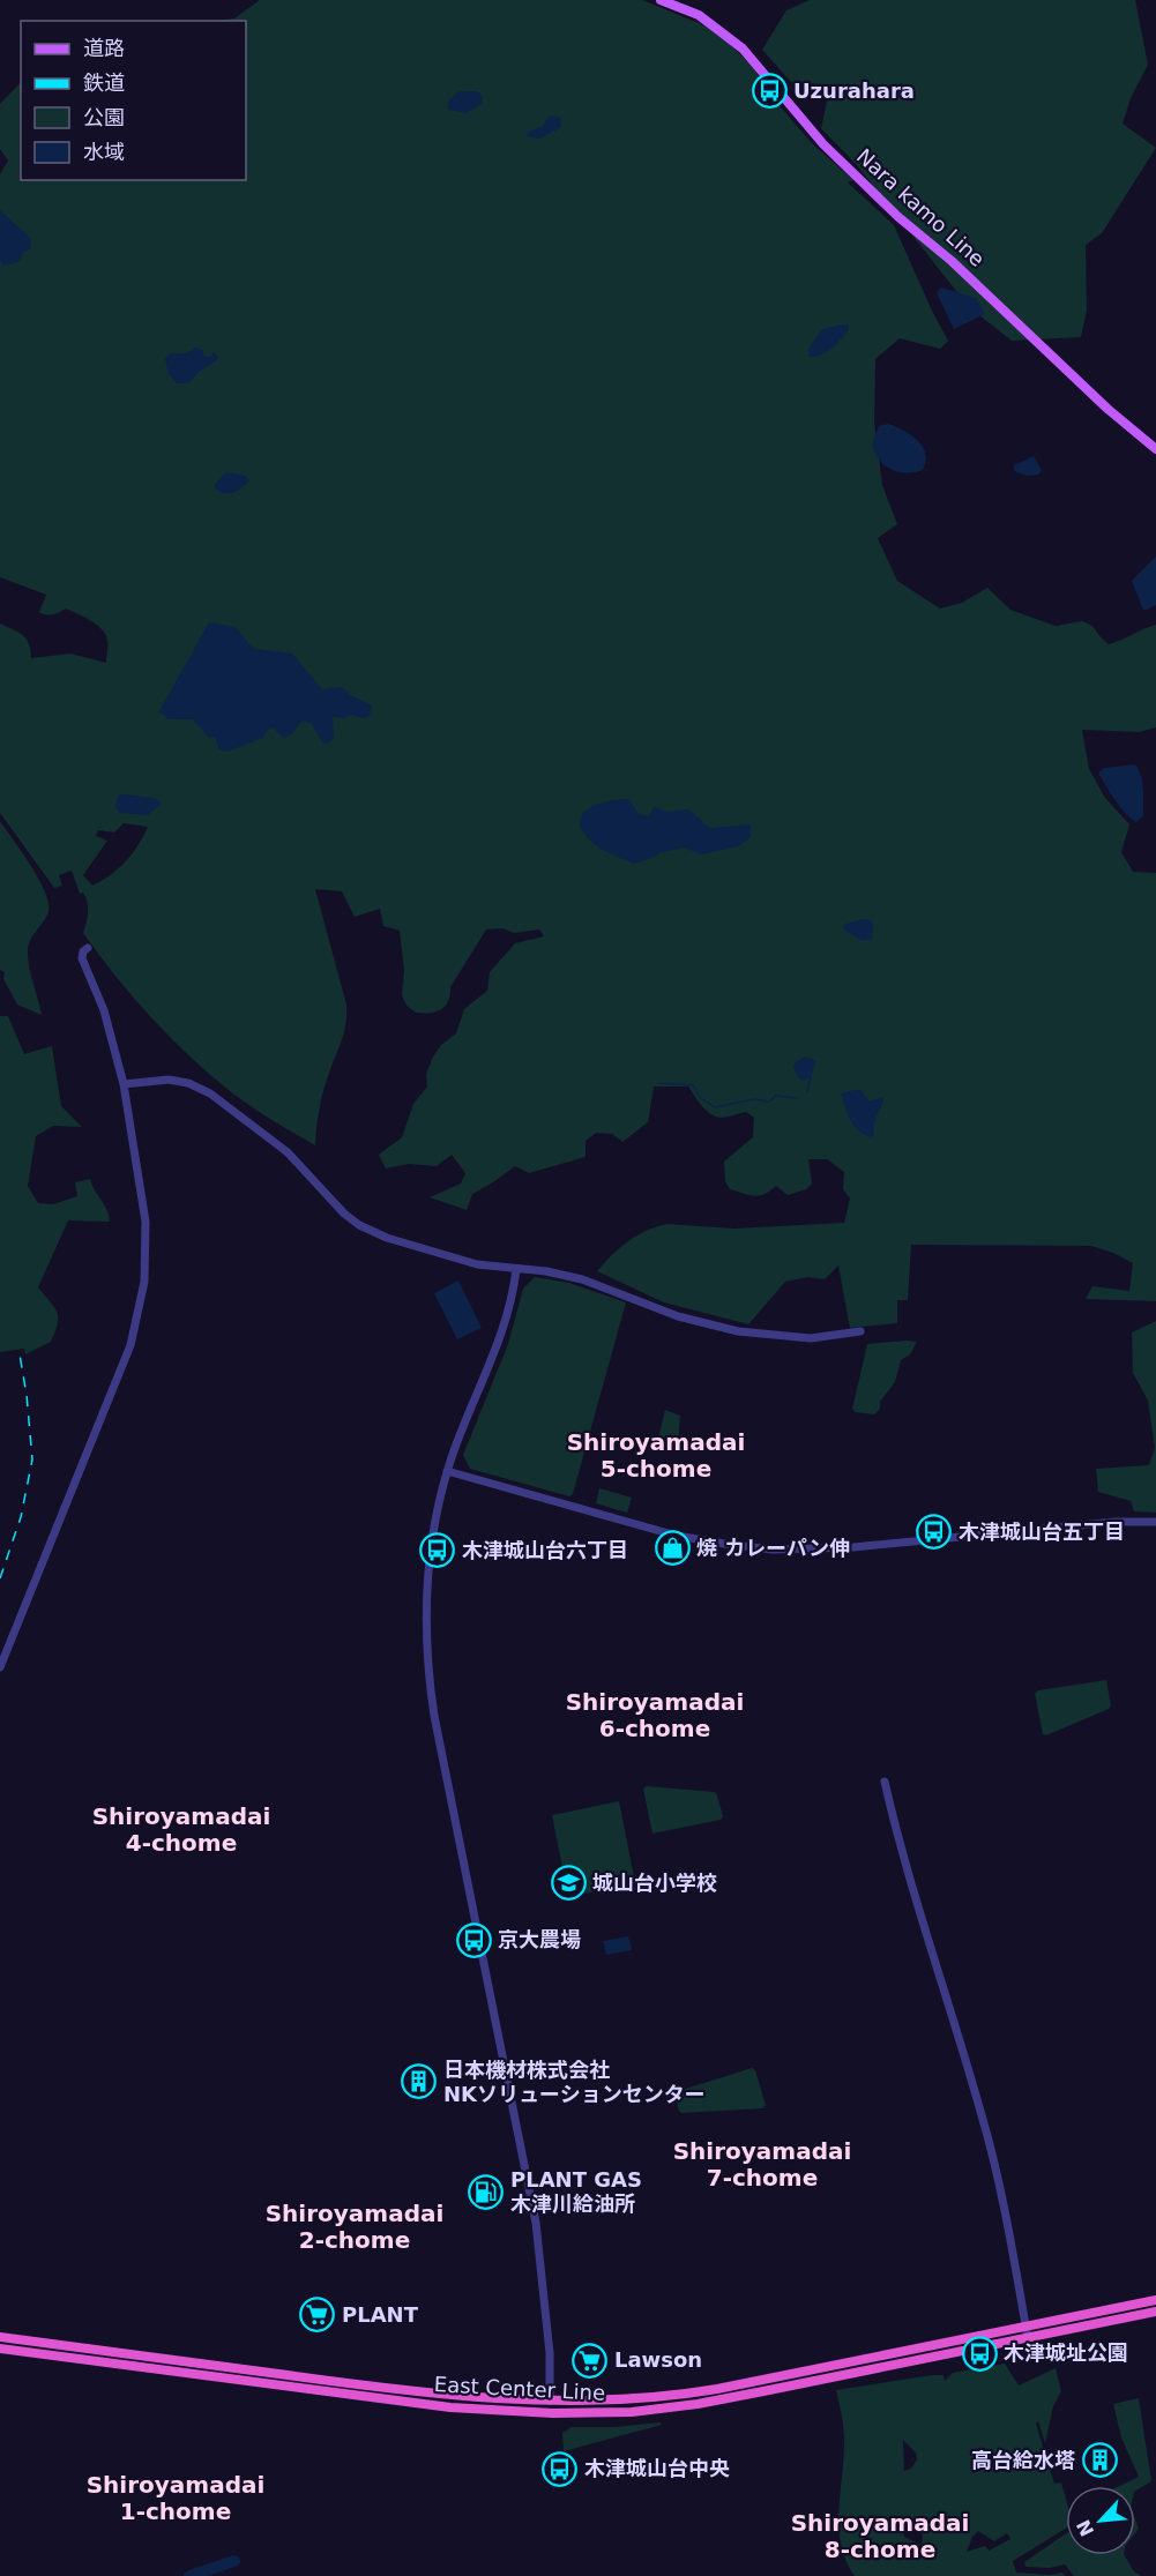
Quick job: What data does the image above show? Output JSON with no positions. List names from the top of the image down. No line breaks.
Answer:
{"streets":{"highway":["East Center Line"],"main road":["Nara kamo Line"]},"districts":["Shiroyamadai 5-chome","Shiroyamadai 6-chome","Shiroyamadai 4-chome","Shiroyamadai 7-chome","Shiroyamadai 2-chome","Shiroyamadai 1-chome","Shiroyamadai 8-chome"],"places":{"bus stop":["Uzurahara","木津城山台五丁目","木津城山台六丁目","京大農場","木津城址公園","木津城山台中央"],"shop":["焼 カレーパン伸"],"school or university":["城山台小学校"],"building":["日本機材株式会社 NKソリューションセンター","高台給水塔"],"fuel station":["PLANT GAS 木津川給油所"],"supermarket":["PLANT","Lawson"]},"legend":["道路","鉄道","公園","水域"],"north":"bottom left"}
